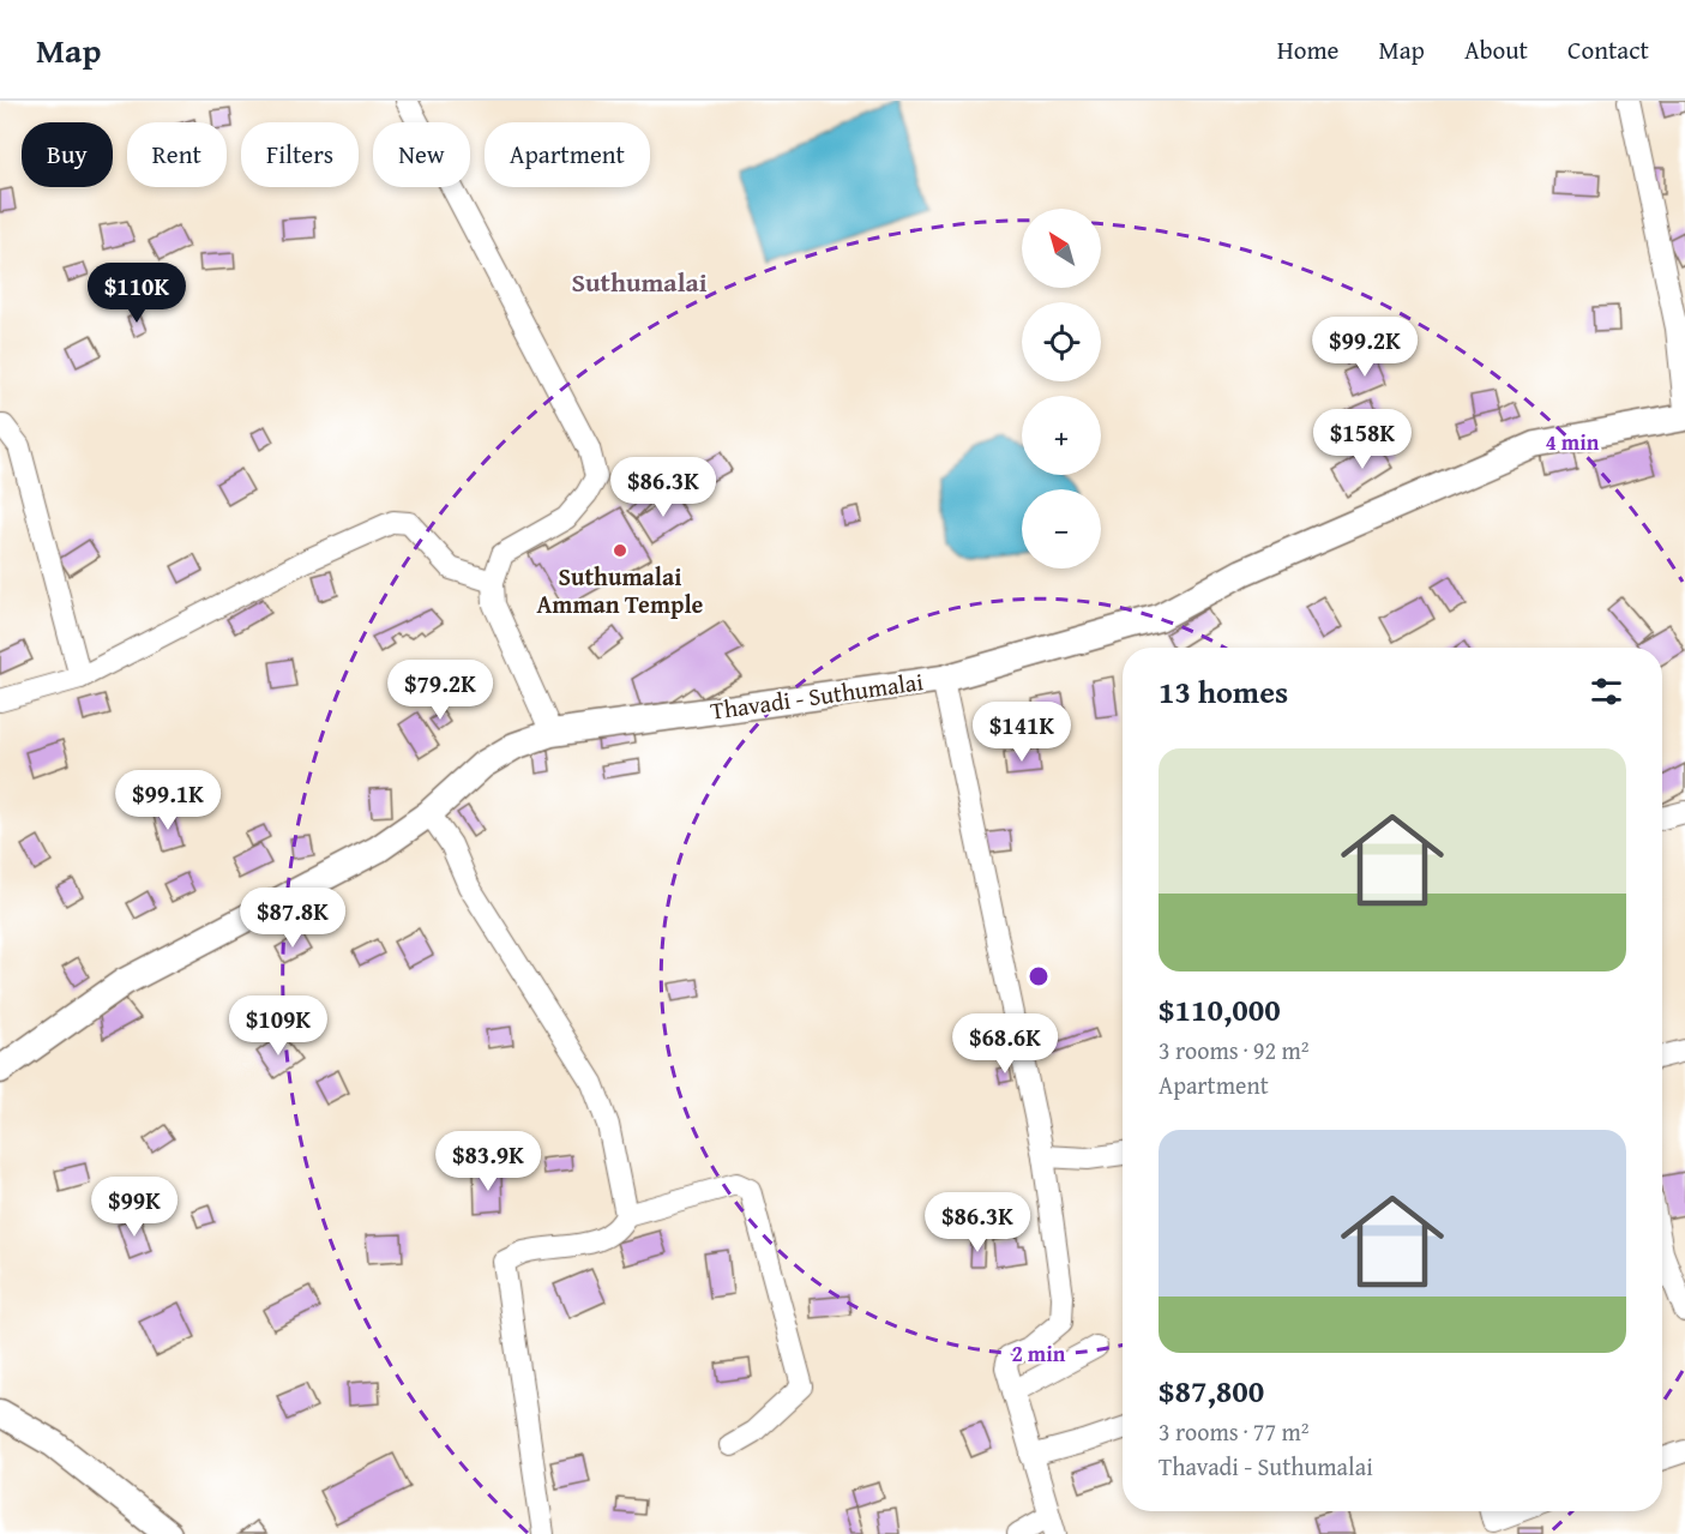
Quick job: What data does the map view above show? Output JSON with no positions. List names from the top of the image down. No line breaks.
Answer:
{"streets":{"main road":["Thavadi - Suthumalai"]},"districts":["Suthumalai"],"places":["Suthumalai Amman Temple"],"north":"top left","page":{"header":"Map","nav":["Home","Map","About","Contact"],"chip":["Buy","Rent","Filters","New","Apartment"],"map_buttons":["+","−"],"price":["$110K","$99.2K","$158K","$86.3K","$79.2K","$141K","$99.1K","$87.8K","$109K","$68.6K","$83.9K","$99K","$86.3K"],"heading":"13 homes","list":[{"name":"$110,000","note":"3 rooms · 92 m² · Apartment"},{"name":"$87,800","note":"3 rooms · 77 m² · Thavadi - Suthumalai"}]},"rings":["4 min","2 min"]}
